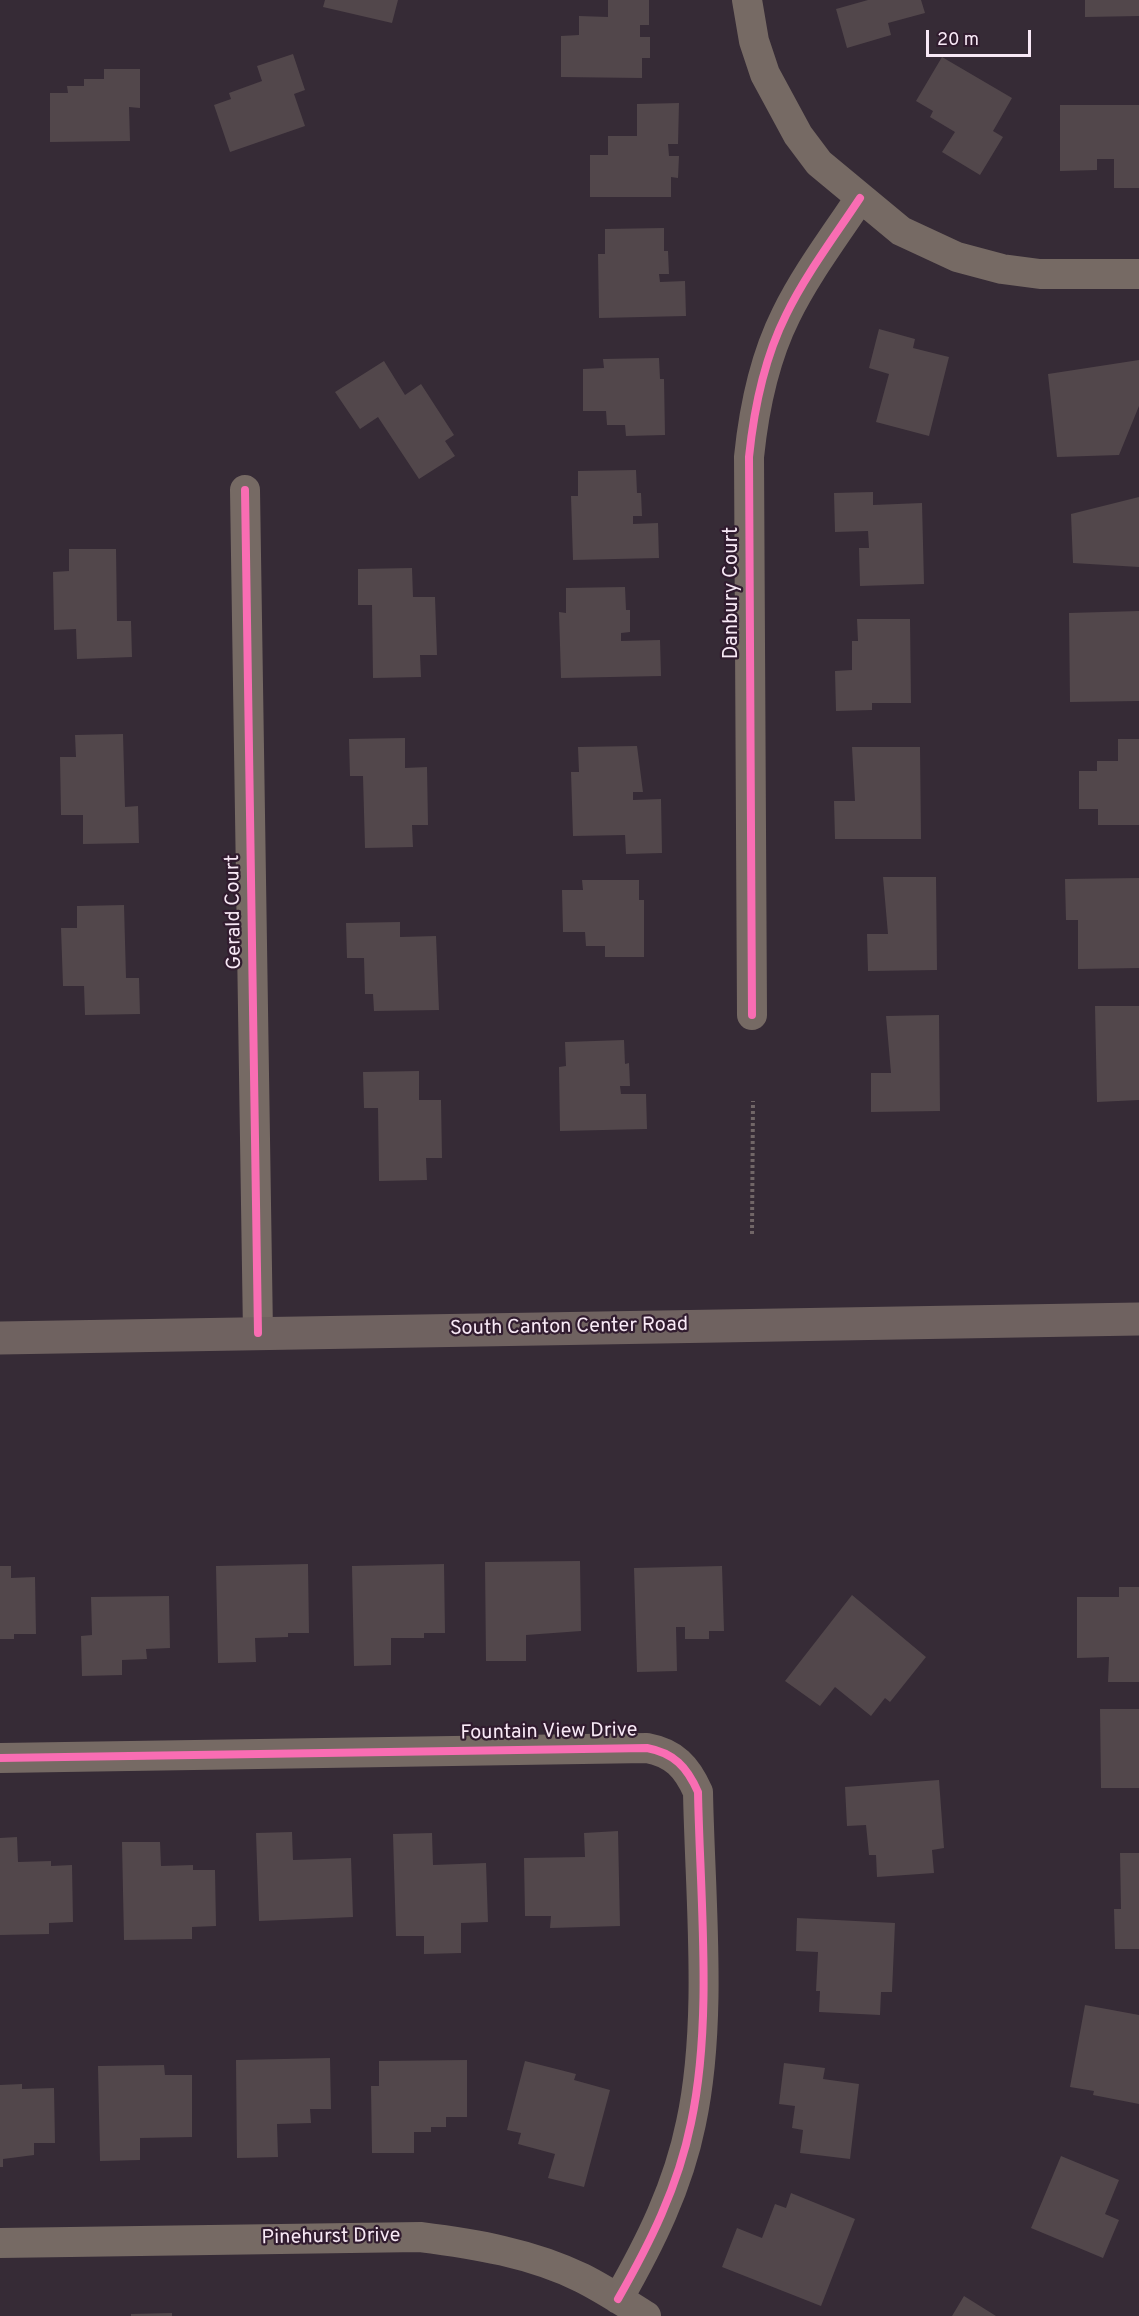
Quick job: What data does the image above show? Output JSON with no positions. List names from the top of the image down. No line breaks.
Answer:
{"streets":{"main road":["South Canton Center Road"],"street":["Danbury Court","Gerald Court","Fountain View Drive","Pinehurst Drive"]},"crossings":[["Gerald Court","South Canton Center Road"],["Fountain View Drive","Pinehurst Drive"]],"scale_bar":"20 m"}
